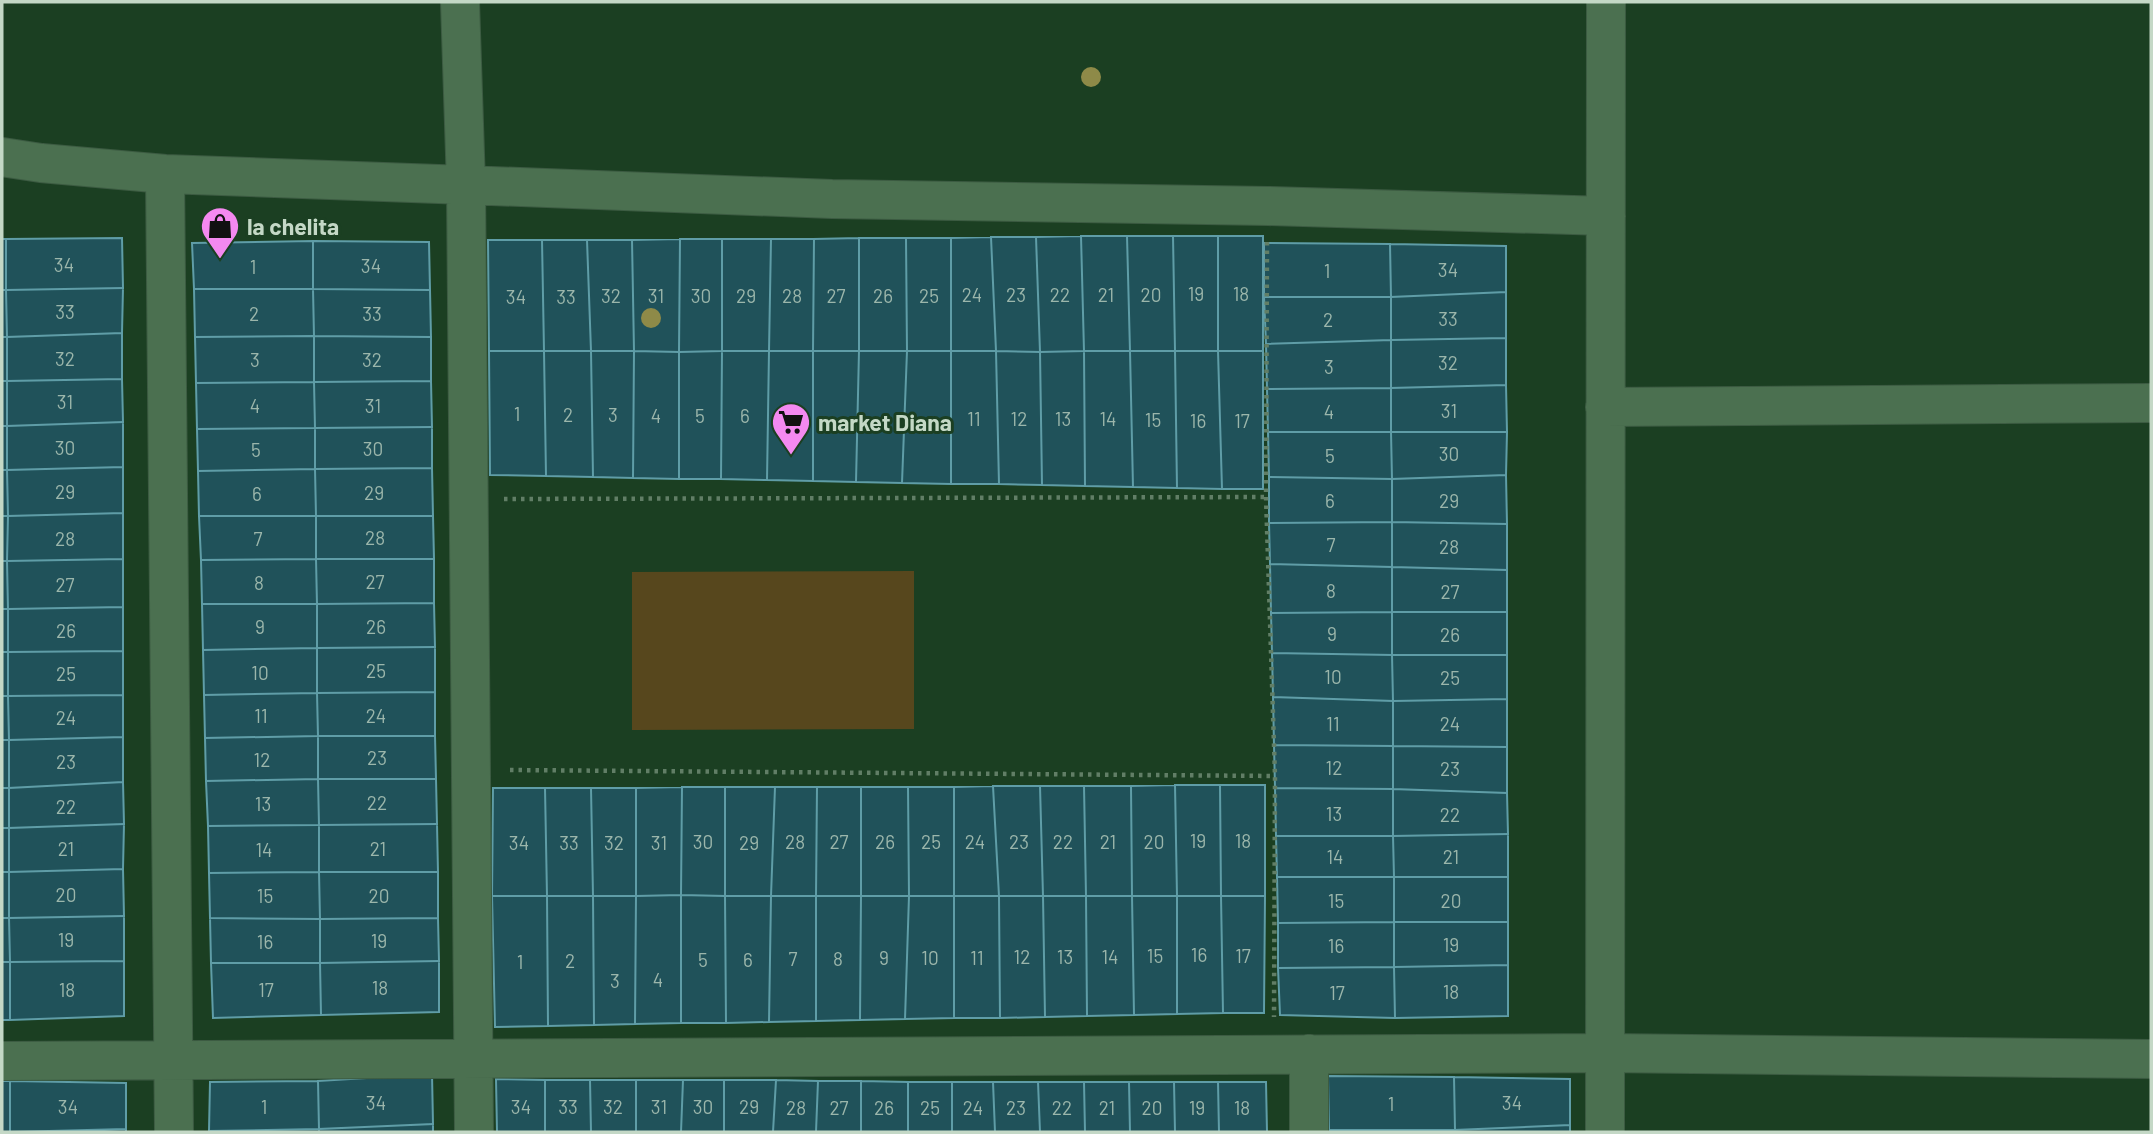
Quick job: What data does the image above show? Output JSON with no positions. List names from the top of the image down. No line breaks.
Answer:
{"places":{"shop":["la chelita"],"supermarket":["market Diana"]},"house_numbers":["34","34","1","34","1","19","18","24","23","22","21","20","32","31","30","29","28","27","26","25","34","33","33","2","33","33","2","32","3","32","32","3","31","4","31","31","4","1","2","3","4","5","6","11","12","13","14","15","16","17","30","30","5","30","5","29","29","6","6","29","28","28","7","7","28","27","8","27","8","27","9","26","26","9","26","25","10","25","10","25","11","24","24","11","24","23","12","23","12","23","22","13","22","13","22","19","18","30","28","27","26","25","24","23","22","21","20","34","33","32","31","29","21","21","14","14","21","20","15","20","15","20","19","19","16","19","16","16","15","17","12","13","14","9","10","11","7","8","5","6","2","1","4","3","18","18","17","18","17","34","34","1","34","1","34","33","32","31","30","29","28","27","26","25","24","23","22","21","20","19","18"]}
